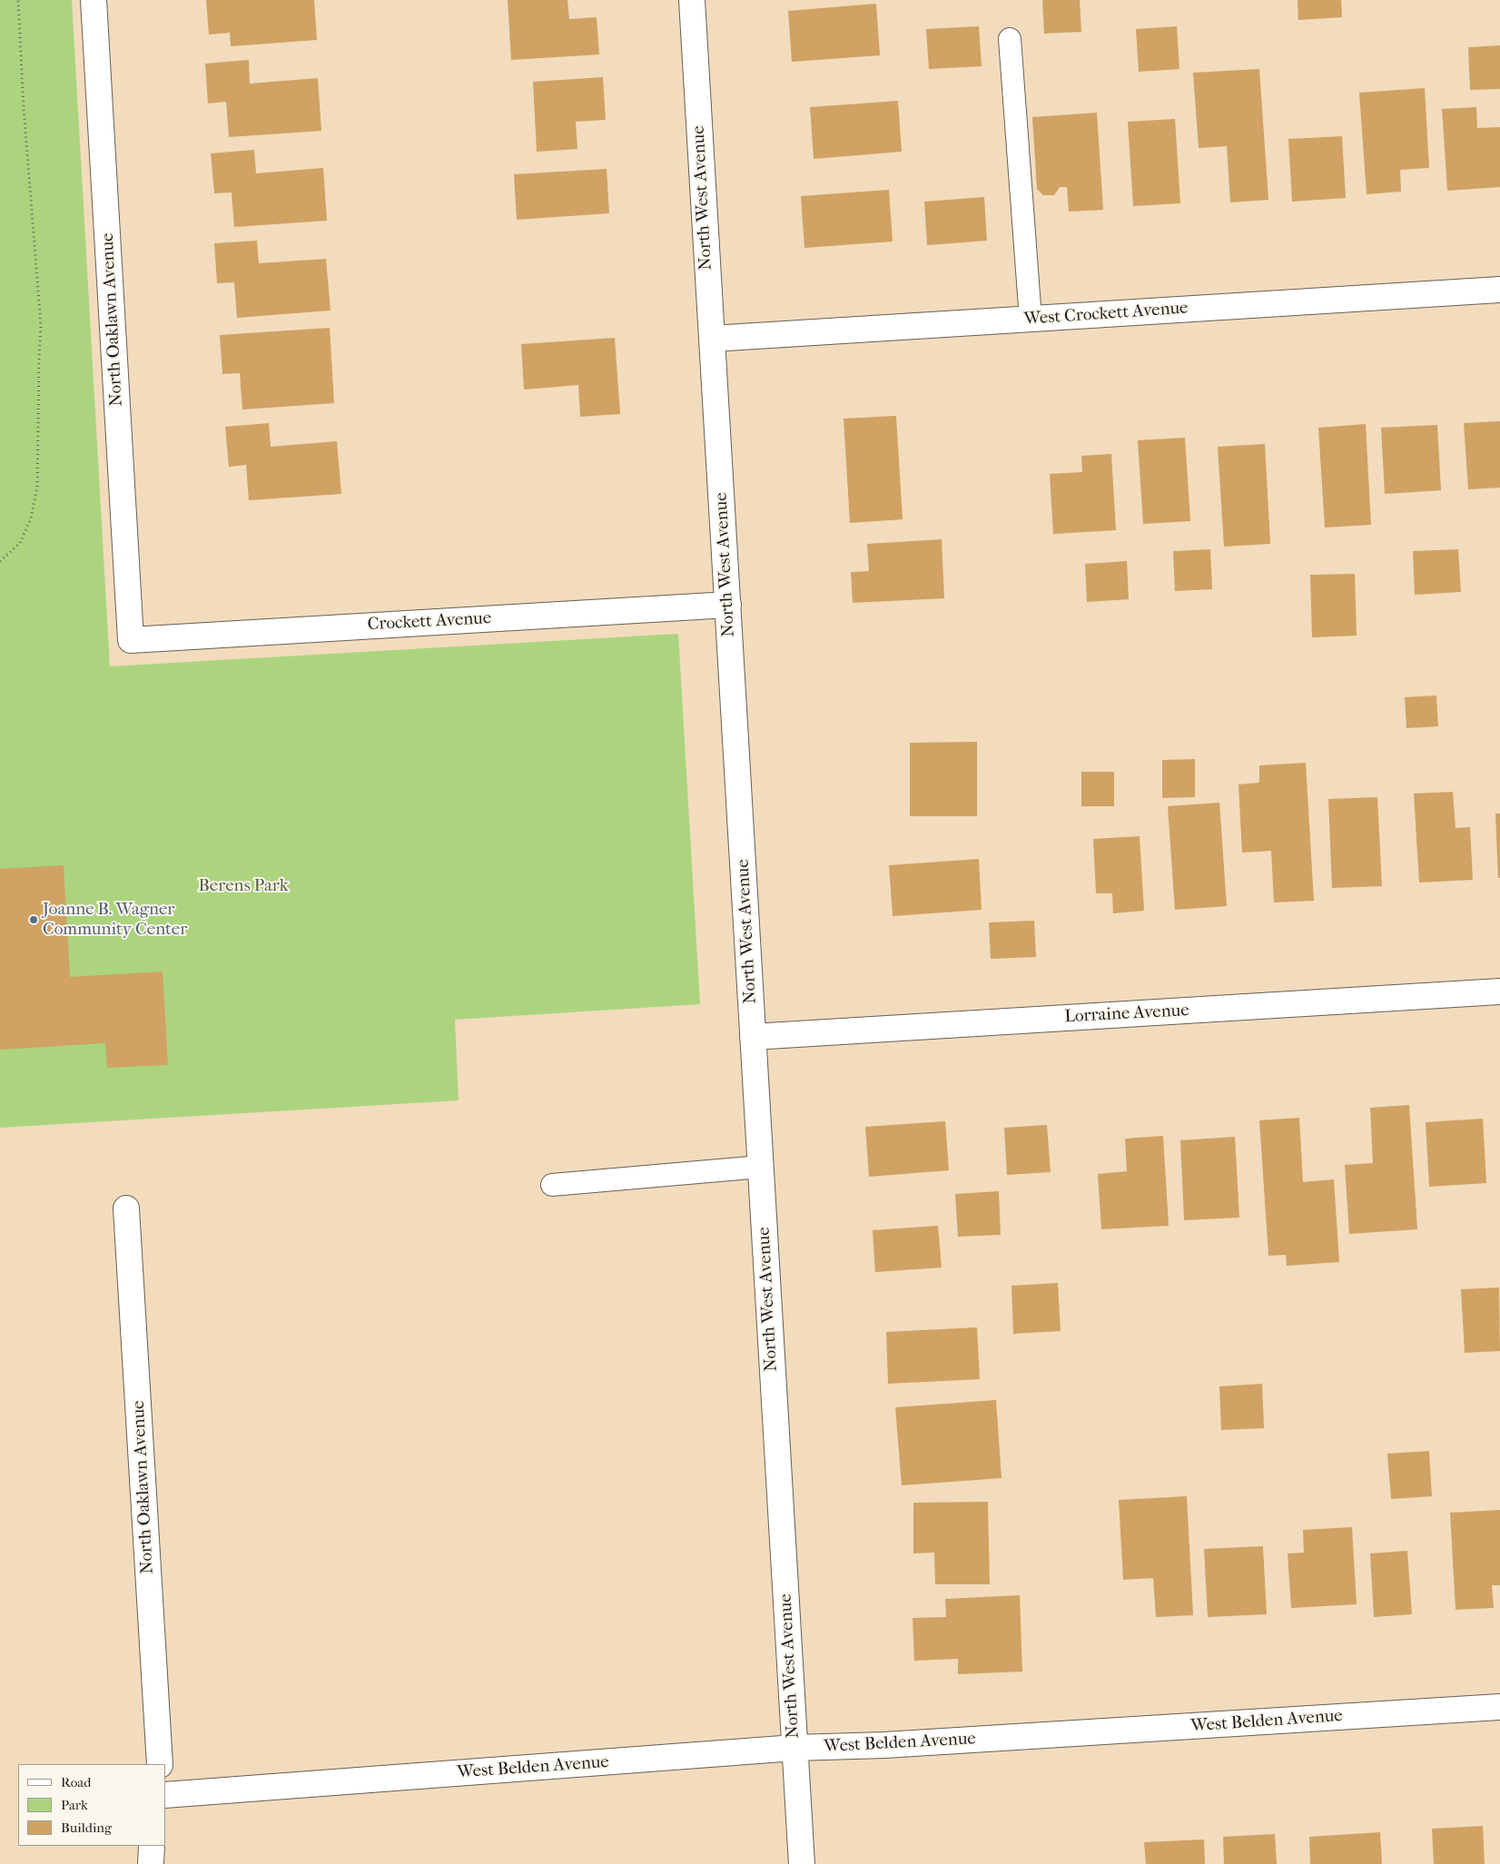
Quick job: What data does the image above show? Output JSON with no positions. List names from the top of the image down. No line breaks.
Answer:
{"streets":{"street":["North West Avenue","West Crockett Avenue","North Oaklawn Avenue","Crockett Avenue","Lorraine Avenue","West Belden Avenue"]},"crossings":[["North West Avenue","West Crockett Avenue"],["North West Avenue","Crockett Avenue"],["North West Avenue","Lorraine Avenue"],["North West Avenue","West Belden Avenue"],["North Oaklawn Avenue","Crockett Avenue"]],"parks":["Berens Park"],"places":["Joanne B. Wagner Community Center"],"legend":["Road","Park","Building"]}
